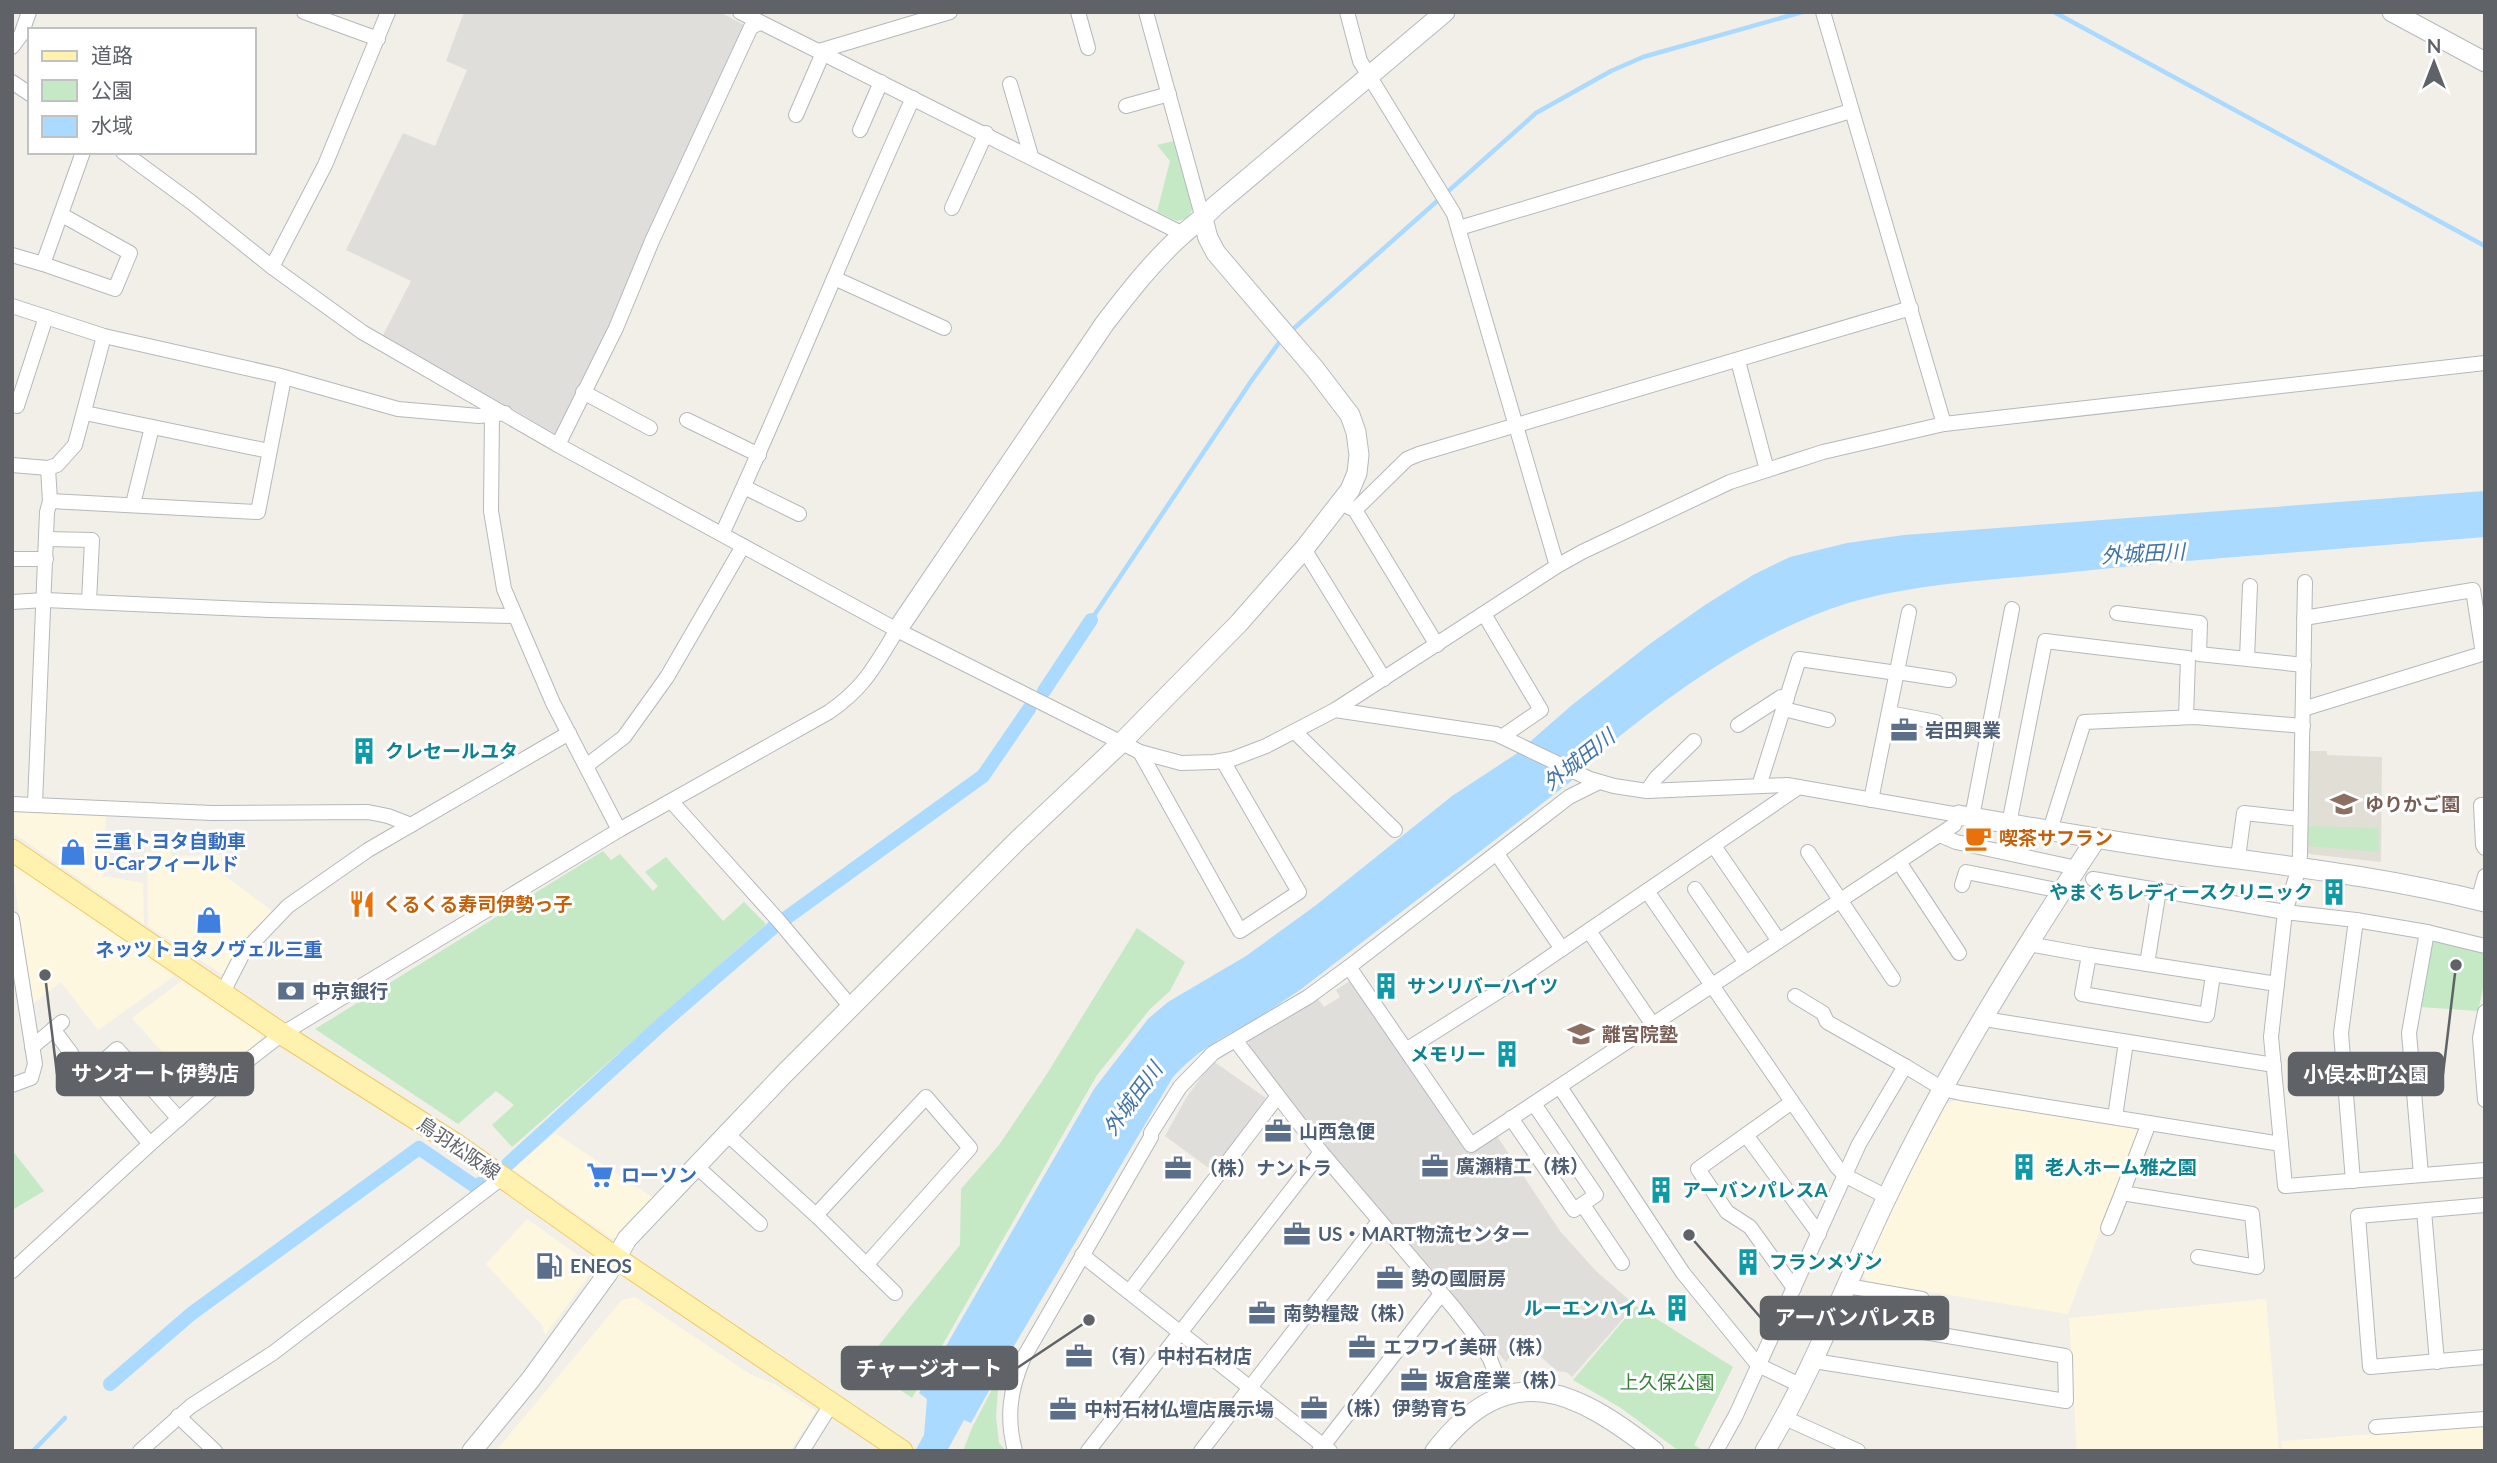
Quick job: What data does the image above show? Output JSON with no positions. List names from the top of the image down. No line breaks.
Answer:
{"streets":{"main road":["鳥羽松阪線"]},"water":["外城田川"],"parks":["上久保公園"],"places":{"office":["岩田興業","山西急便","廣瀬精工（株）","（株）ナントラ","US・MART物流センター","勢の國厨房","南勢糧殻（株）","エフワイ美研（株）","（有）中村石材店","坂倉産業（株）","（株）伊勢育ち","中村石材仏壇店展示場"],"building":["クレセールユタ","やまぐちレディースクリニック","サンリバーハイツ","メモリー","老人ホーム雅之園","アーバンパレスA","フランメゾン","ルーエンハイム"],"school or university":["ゆりかご園","離宮院塾"],"cafe":["喫茶サフラン"],"shop":["三重トヨタ自動車 U-Carフィールド","ネッツトヨタノヴェル三重"],"restaurant":["くるくる寿司伊勢っ子"],"other":["小俣本町公園","サンオート伊勢店","アーバンパレスB","チャージオート"],"bank":["中京銀行"],"supermarket":["ローソン"],"fuel station":["ENEOS"]},"legend":["道路","公園","水域"],"north":"top"}
